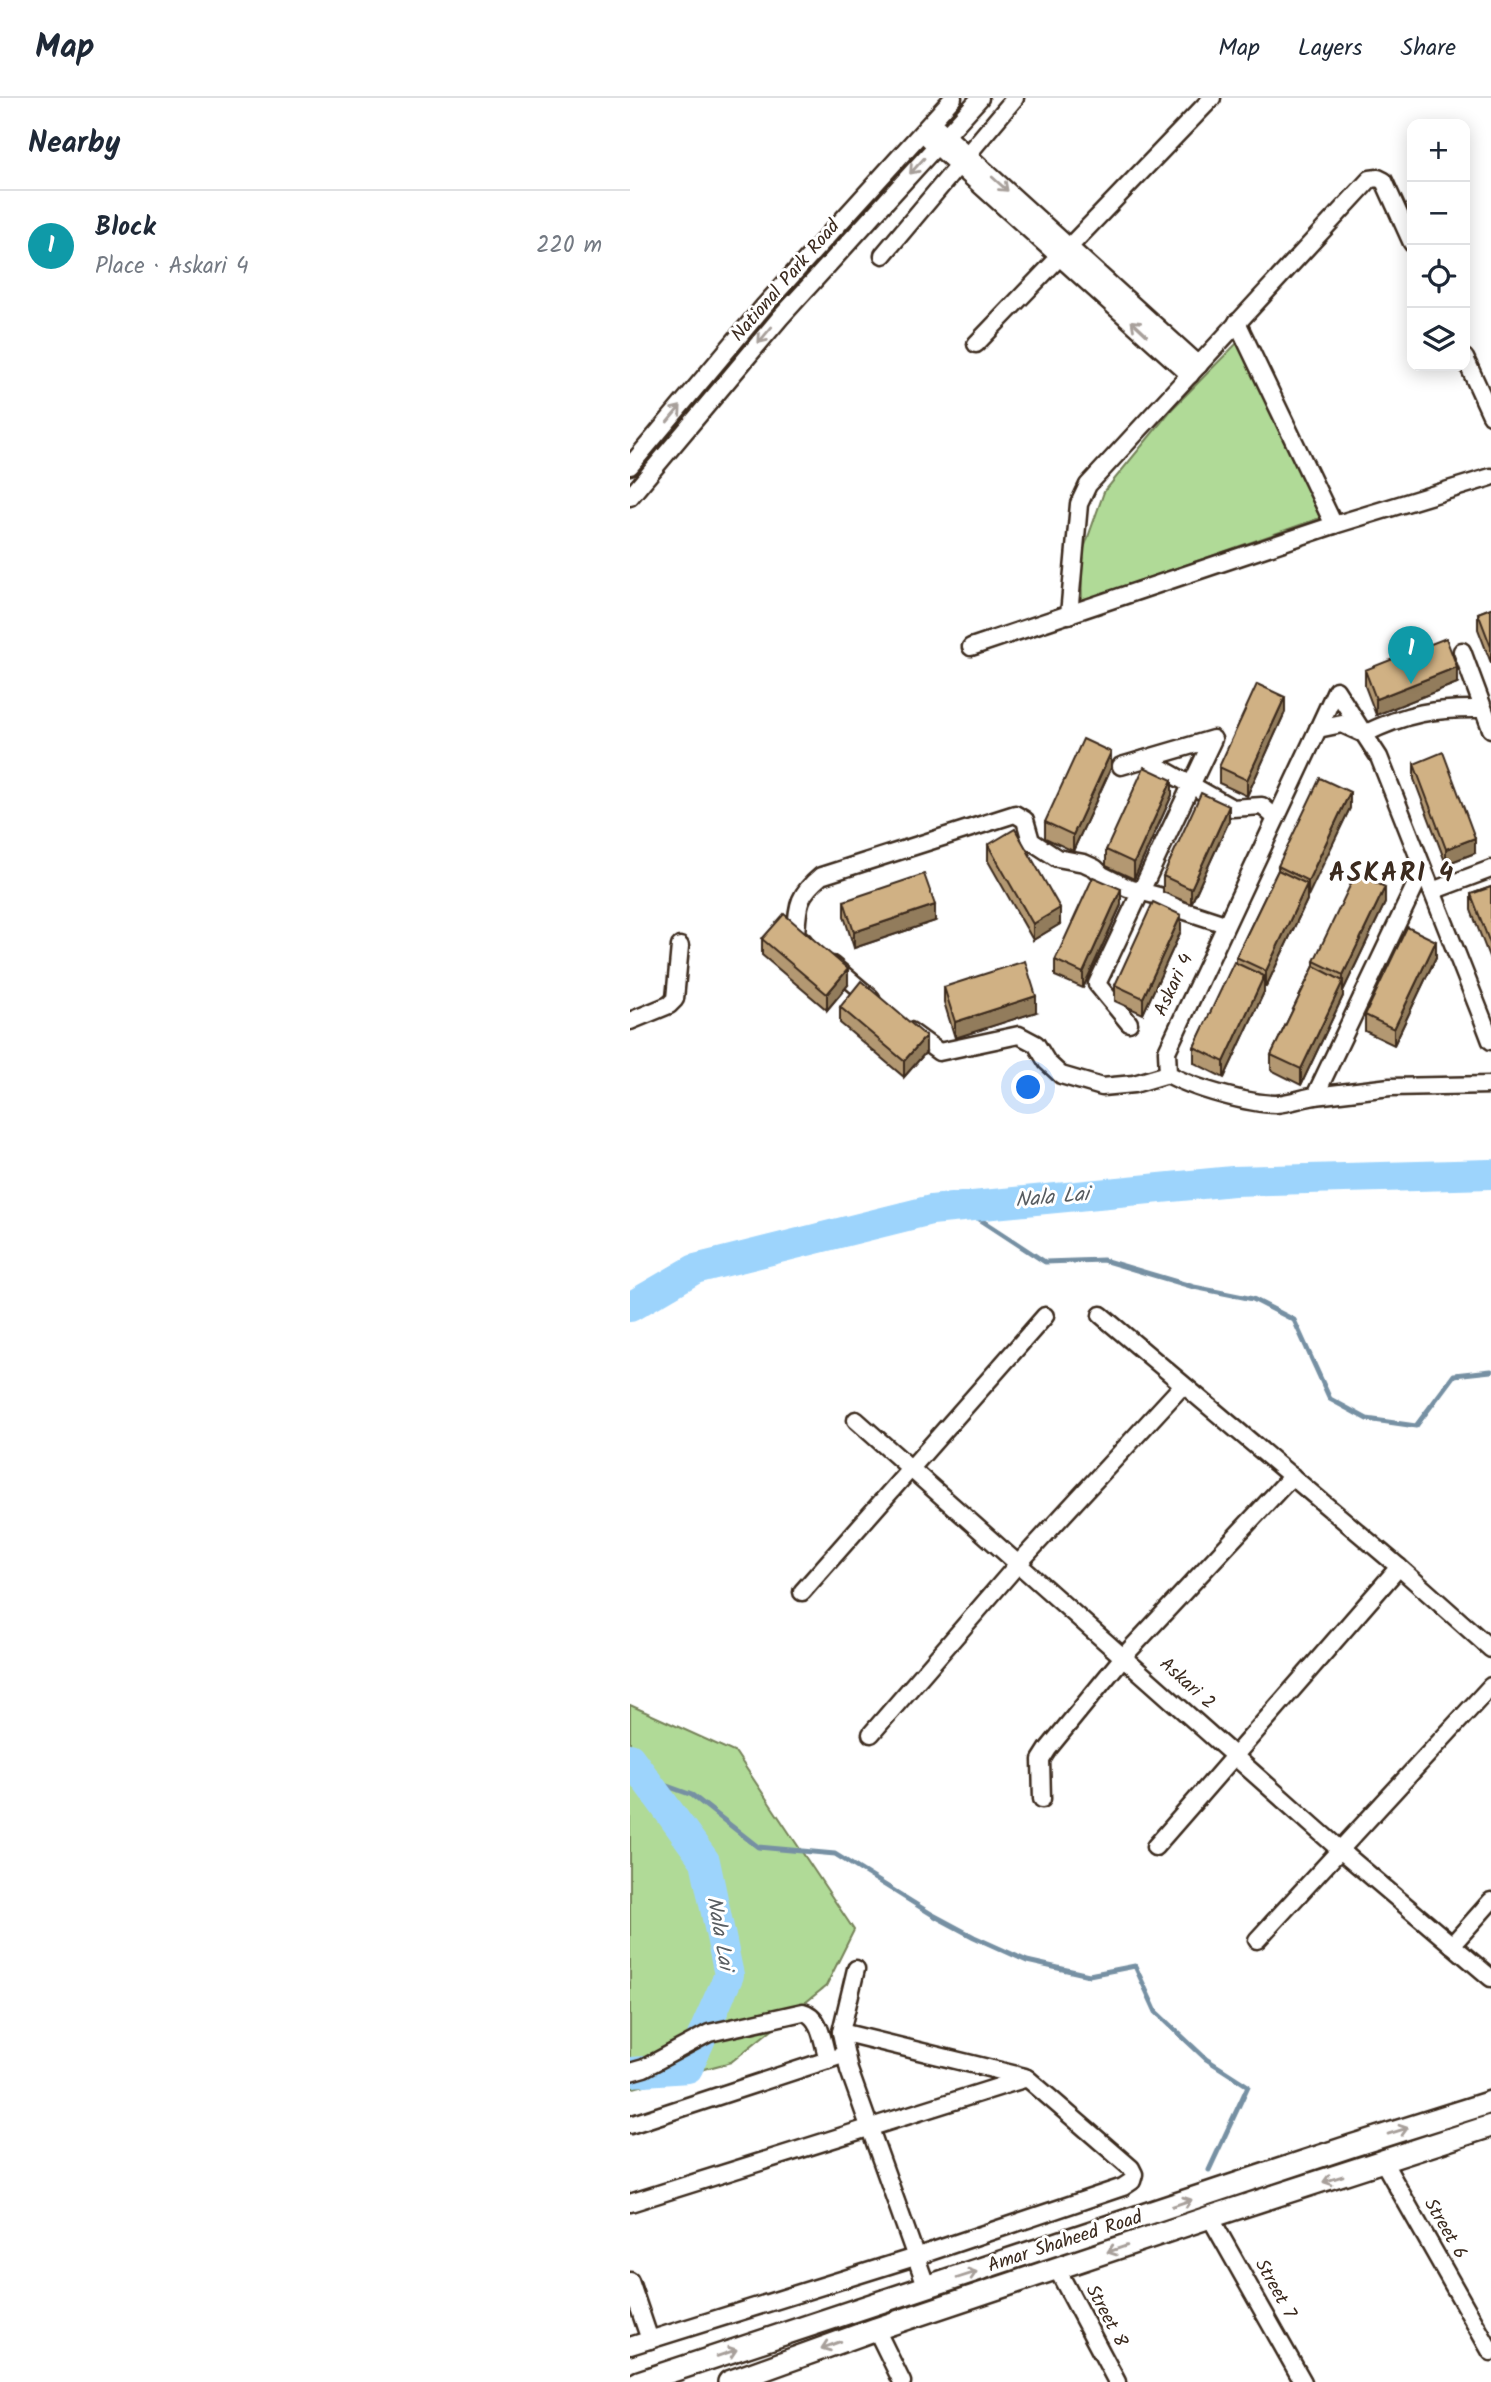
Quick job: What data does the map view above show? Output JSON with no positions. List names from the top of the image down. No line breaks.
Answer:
{"streets":{"main road":["Amar Shaheed Road"],"street":["National Park Road","Askari 4","Askari 2","Street 6","Street 7","Street 8"]},"crossings":[["Street 6","Amar Shaheed Road"],["Amar Shaheed Road","Street 7"],["Amar Shaheed Road","Street 8"]],"districts":["ASKARI 4"],"water":["Nala Lai"],"page":{"header":"Map","nav":["Map","Layers","Share"],"heading":"Nearby","map_buttons":["+","−"],"list":[{"mark":"1","name":"Block","note":"Place · Askari 4","value":"220 m"}],"pins":"1"}}
